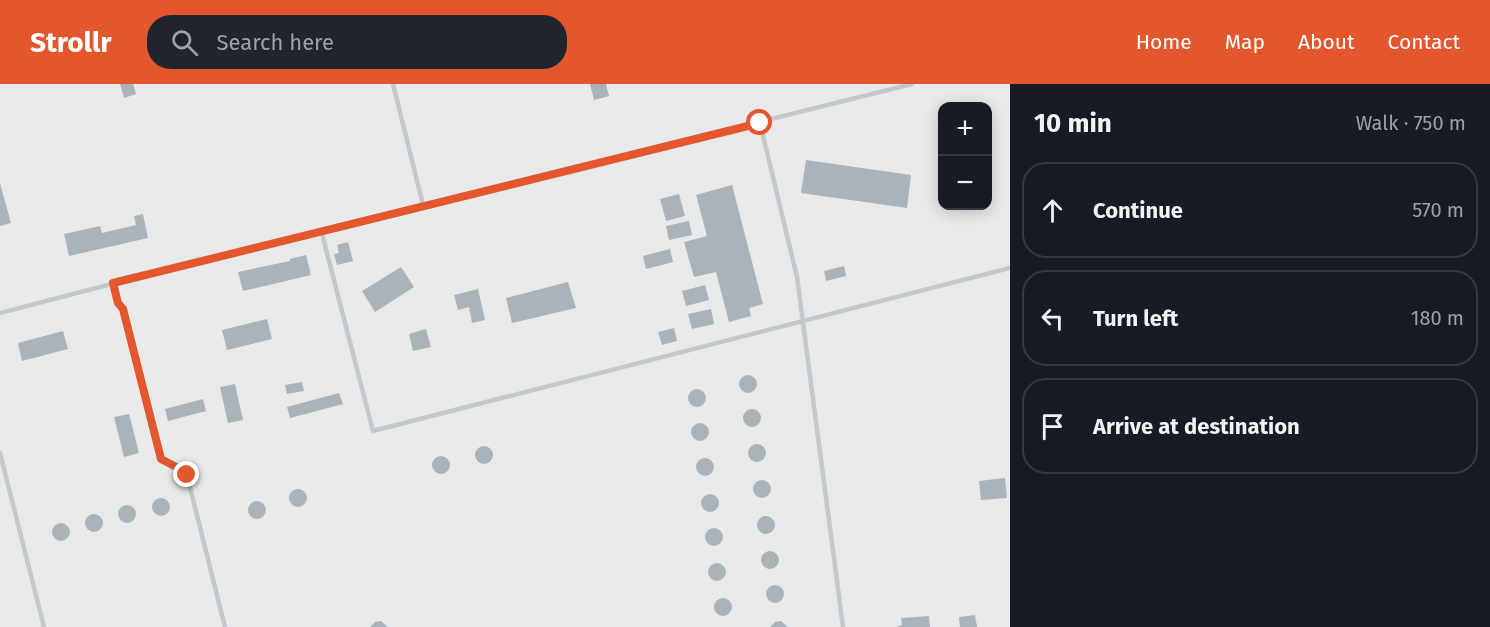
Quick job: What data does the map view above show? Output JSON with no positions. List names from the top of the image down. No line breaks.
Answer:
{"page":{"header":"Strollr","search":"Search here","nav":["Home","Map","About","Contact"],"heading":["10 min","Walk · 750 m"],"map_buttons":["+","−"],"list":[["Continue","570 m"],["Turn left","180 m"],"Arrive at destination"]}}
